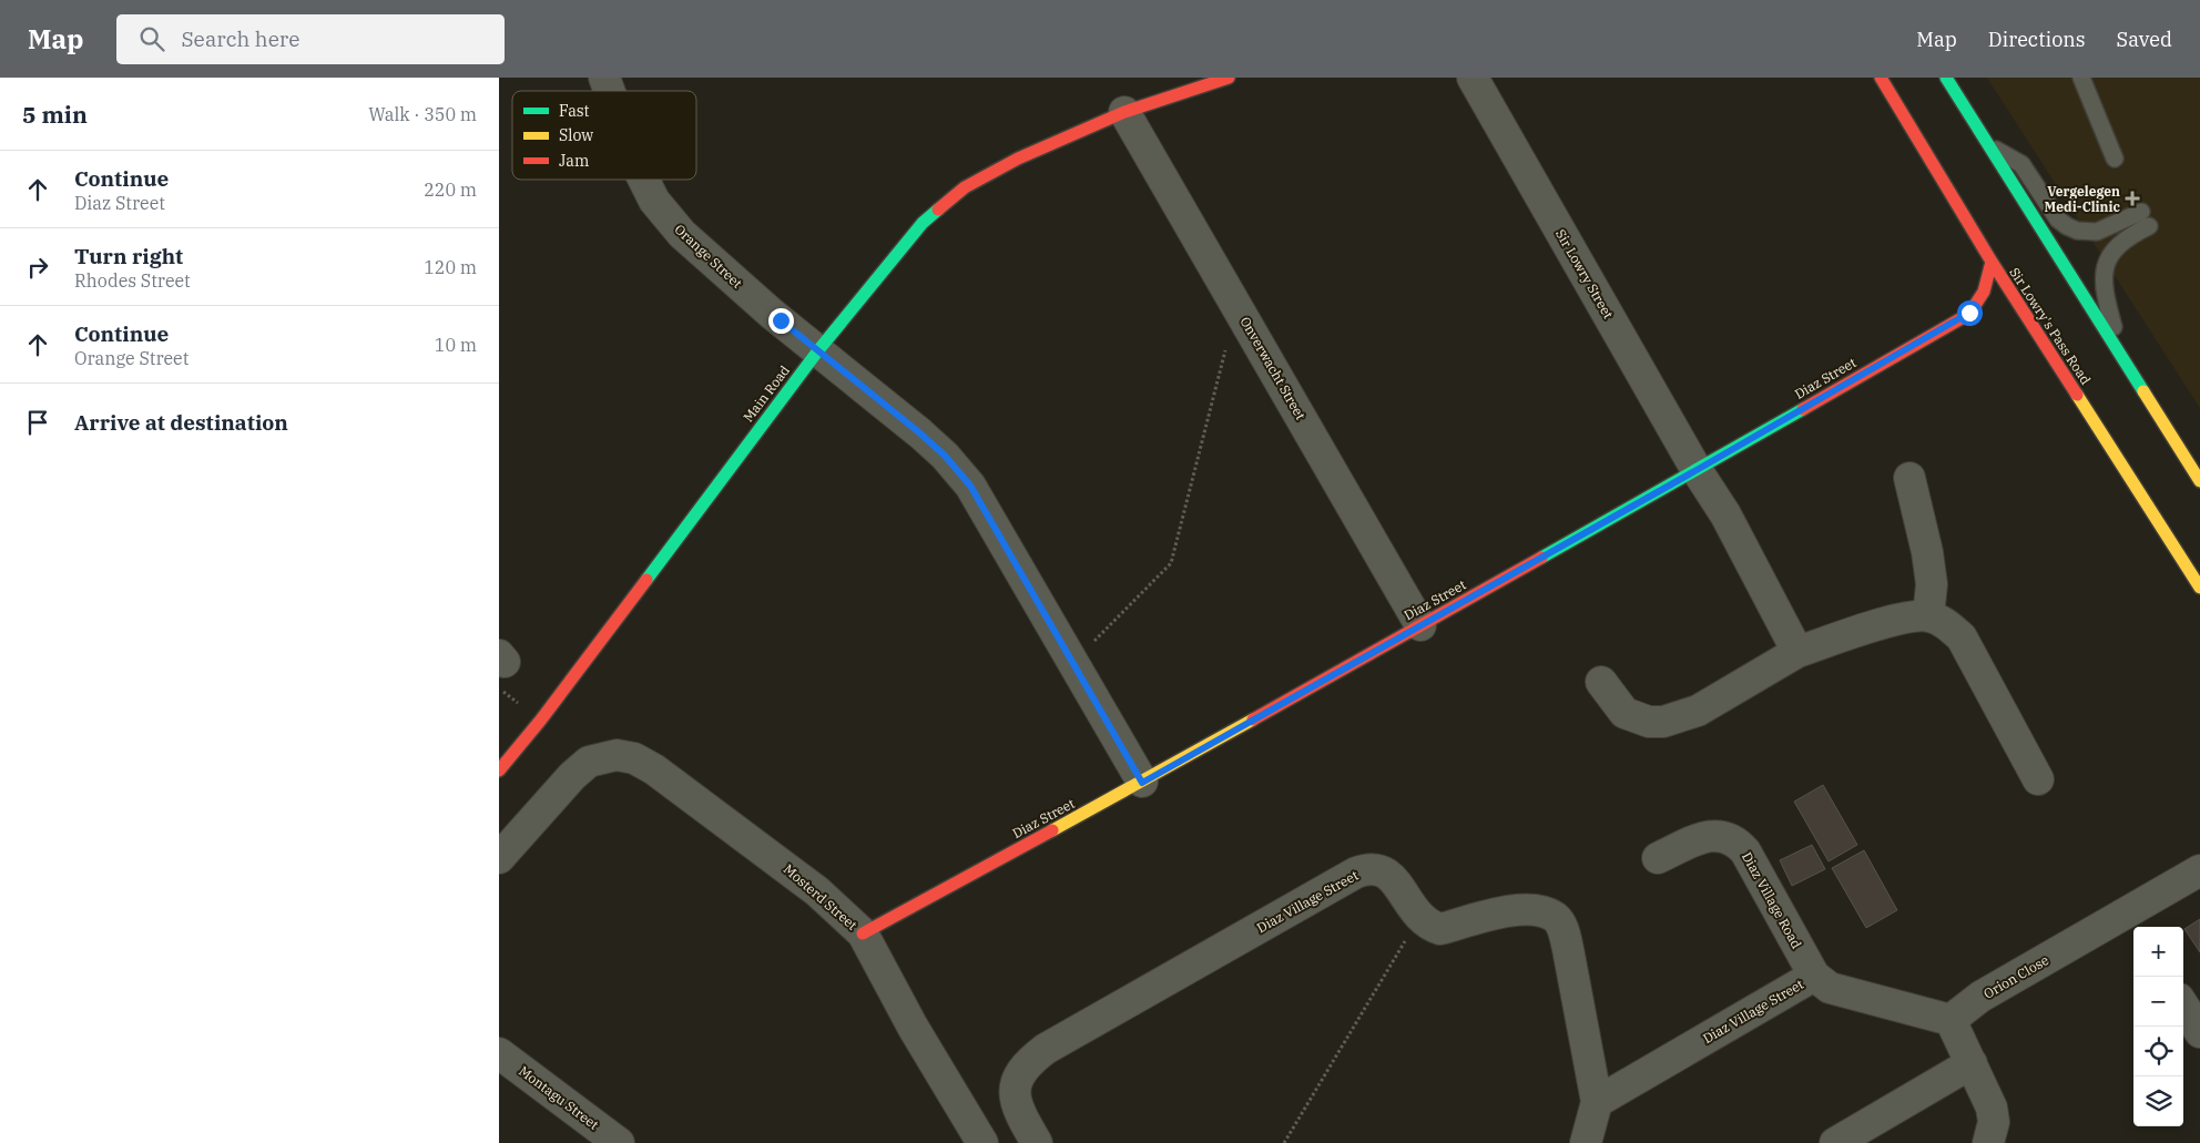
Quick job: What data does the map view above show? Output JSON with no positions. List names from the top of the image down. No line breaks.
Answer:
{"streets":{"main road":["Sir Lowry's Pass Road","Diaz Street","Main Road"],"street":["Orange Street","Sir Lowry Street","Onverwacht Street","Mosterd Street","Diaz Village Road","Diaz Village Street","Orion Close","Montagu Street"]},"crossings":[["Orange Street","Diaz Street"],["Orange Street","Main Road"],["Sir Lowry Street","Diaz Street"],["Sir Lowry's Pass Road","Diaz Street"],["Onverwacht Street","Diaz Street"],["Onverwacht Street","Main Road"],["Diaz Street","Mosterd Street"],["Diaz Village Road","Diaz Village Street"],["Diaz Village Street","Orion Close"]],"places":{"health":["Vergelegen Medi-Clinic"]},"legend":["Fast","Slow","Jam"],"page":{"header":"Map","search":"Search here","nav":["Map","Directions","Saved"],"heading":["5 min","Walk · 350 m"],"list":[["Continue","Diaz Street","220 m"],["Turn right","Rhodes Street","120 m"],["Continue","Orange Street","10 m"],"Arrive at destination"],"map_buttons":["+","−"]}}
